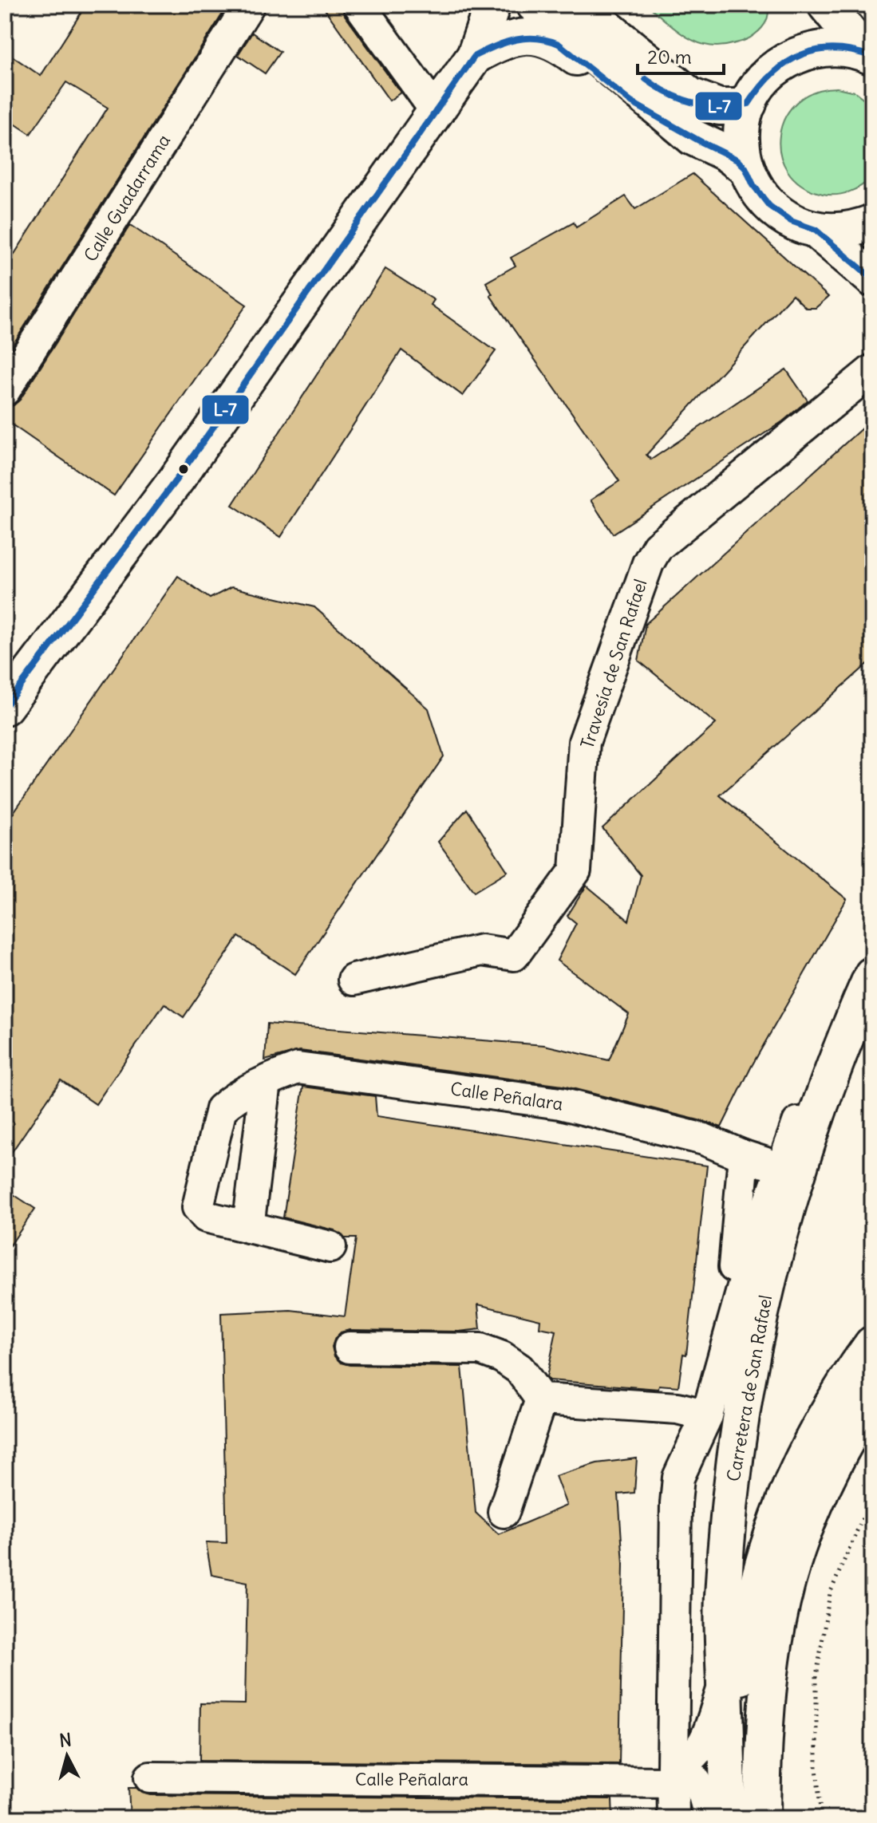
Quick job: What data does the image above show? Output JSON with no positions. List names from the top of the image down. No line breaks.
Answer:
{"streets":{"main road":["Carretera de San Rafael"],"street":["Calle Guadarrama","Travesía de San Rafael","Calle Peñalara"]},"lines":["transit line L-7"],"scale_bar":"20 m","north":"top"}
